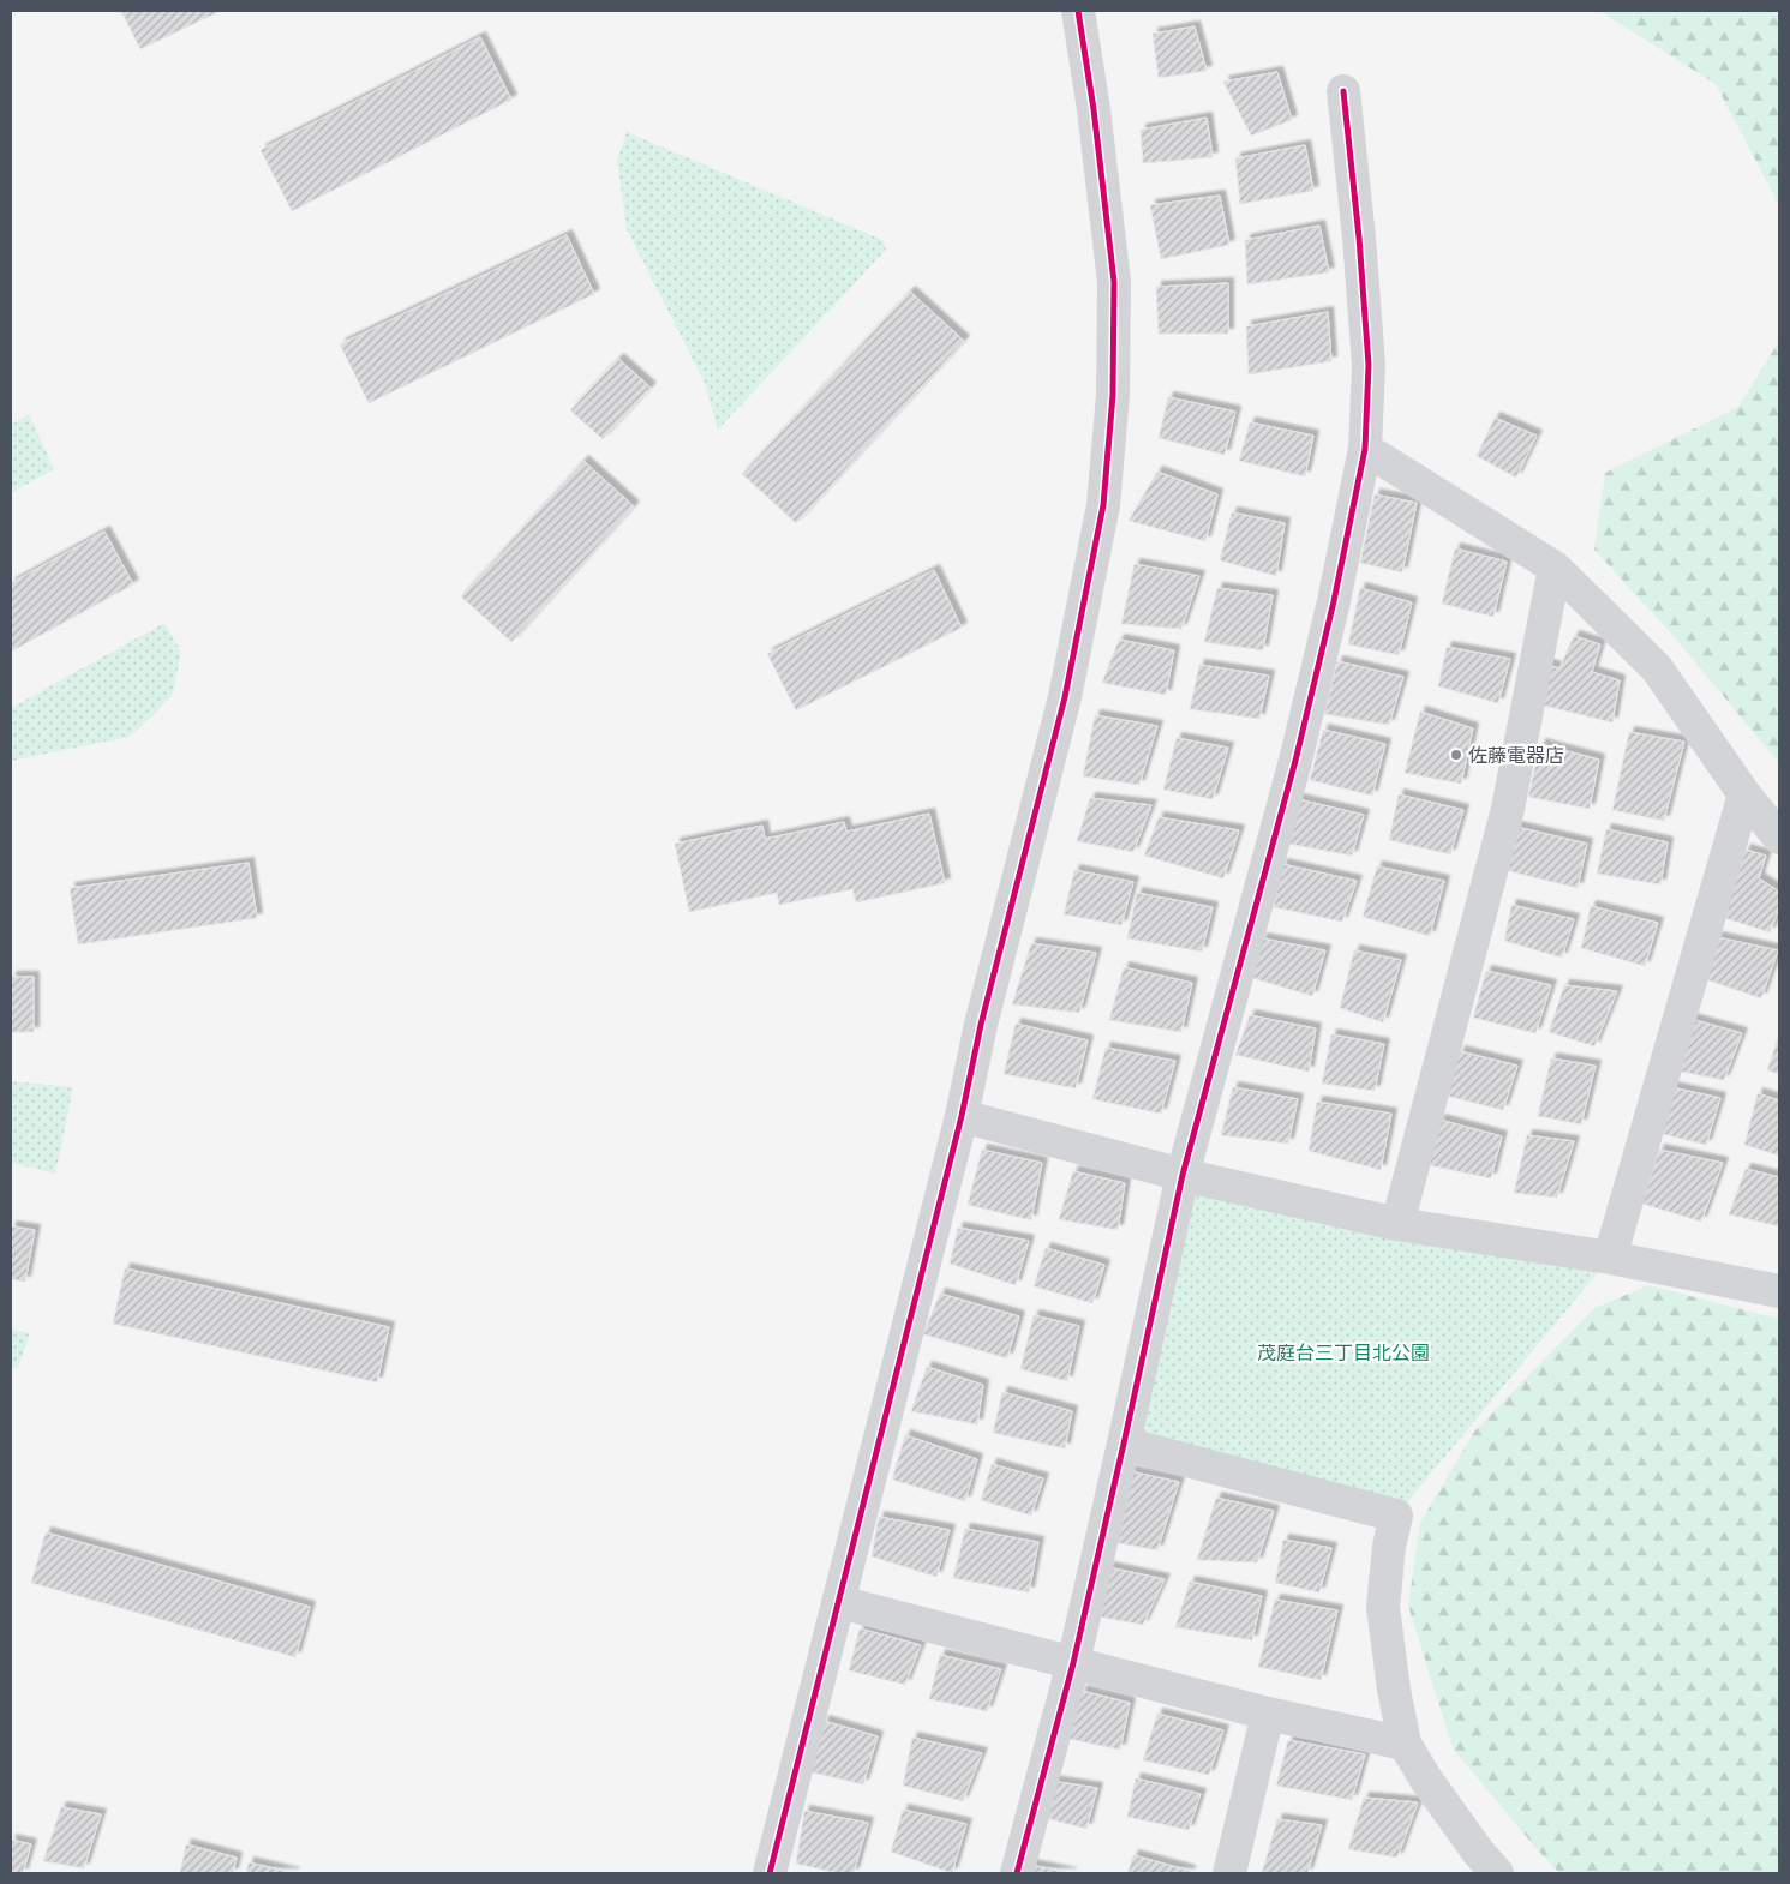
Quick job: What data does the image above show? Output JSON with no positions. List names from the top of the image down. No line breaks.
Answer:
{"parks":["茂庭台三丁目北公園"],"places":["佐藤電器店"]}
